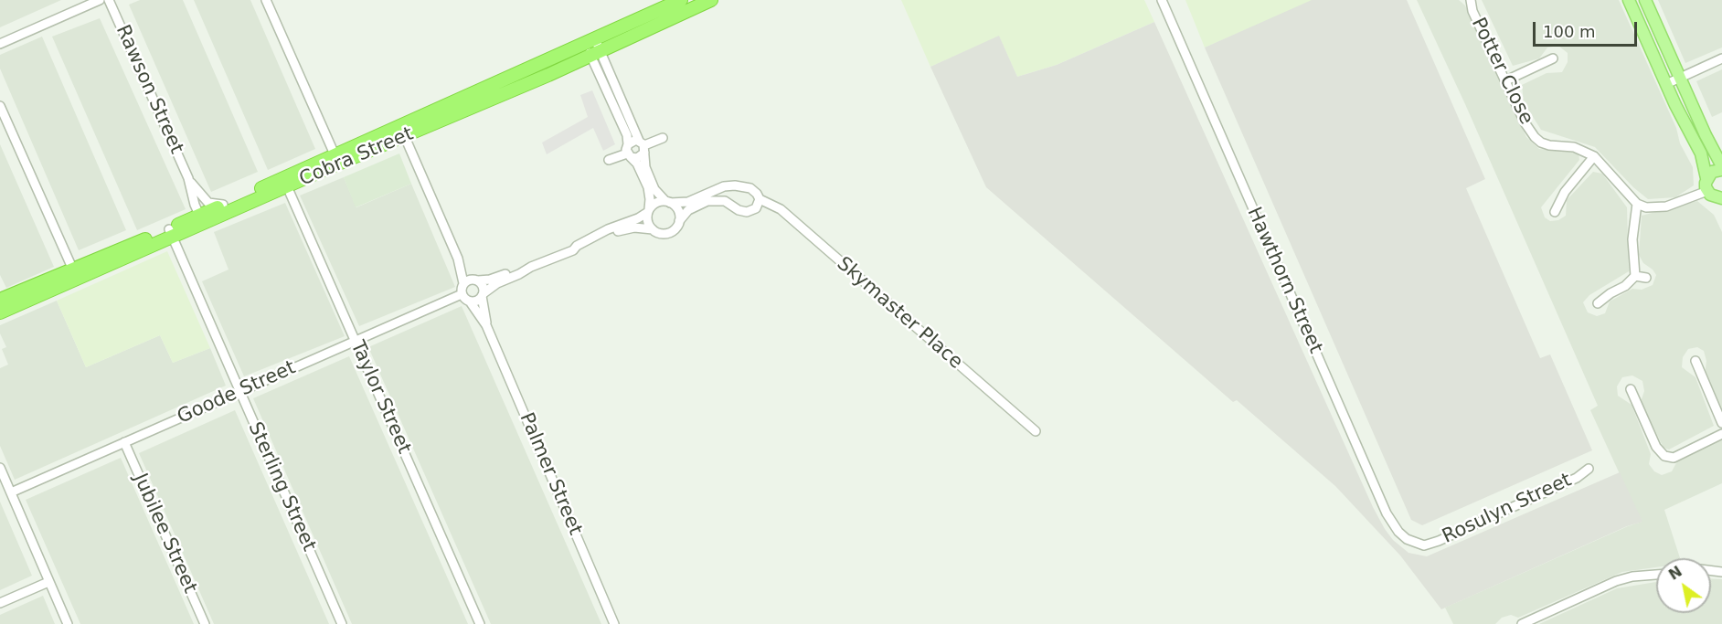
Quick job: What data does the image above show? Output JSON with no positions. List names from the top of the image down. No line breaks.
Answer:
{"streets":{"highway":["Cobra Street"],"street":["Potter Close","Rawson Street","Hawthorn Street","Skymaster Place","Goode Street","Taylor Street","Palmer Street","Sterling Street","Rosulyn Street","Jubilee Street"]},"crossings":[["Rawson Street","Cobra Street"],["Cobra Street","Taylor Street"],["Cobra Street","Sterling Street"],["Hawthorn Street","Rosulyn Street"],["Goode Street","Taylor Street"],["Goode Street","Palmer Street"],["Goode Street","Sterling Street"],["Goode Street","Jubilee Street"]],"scale_bar":"100 m","north":"top left"}
